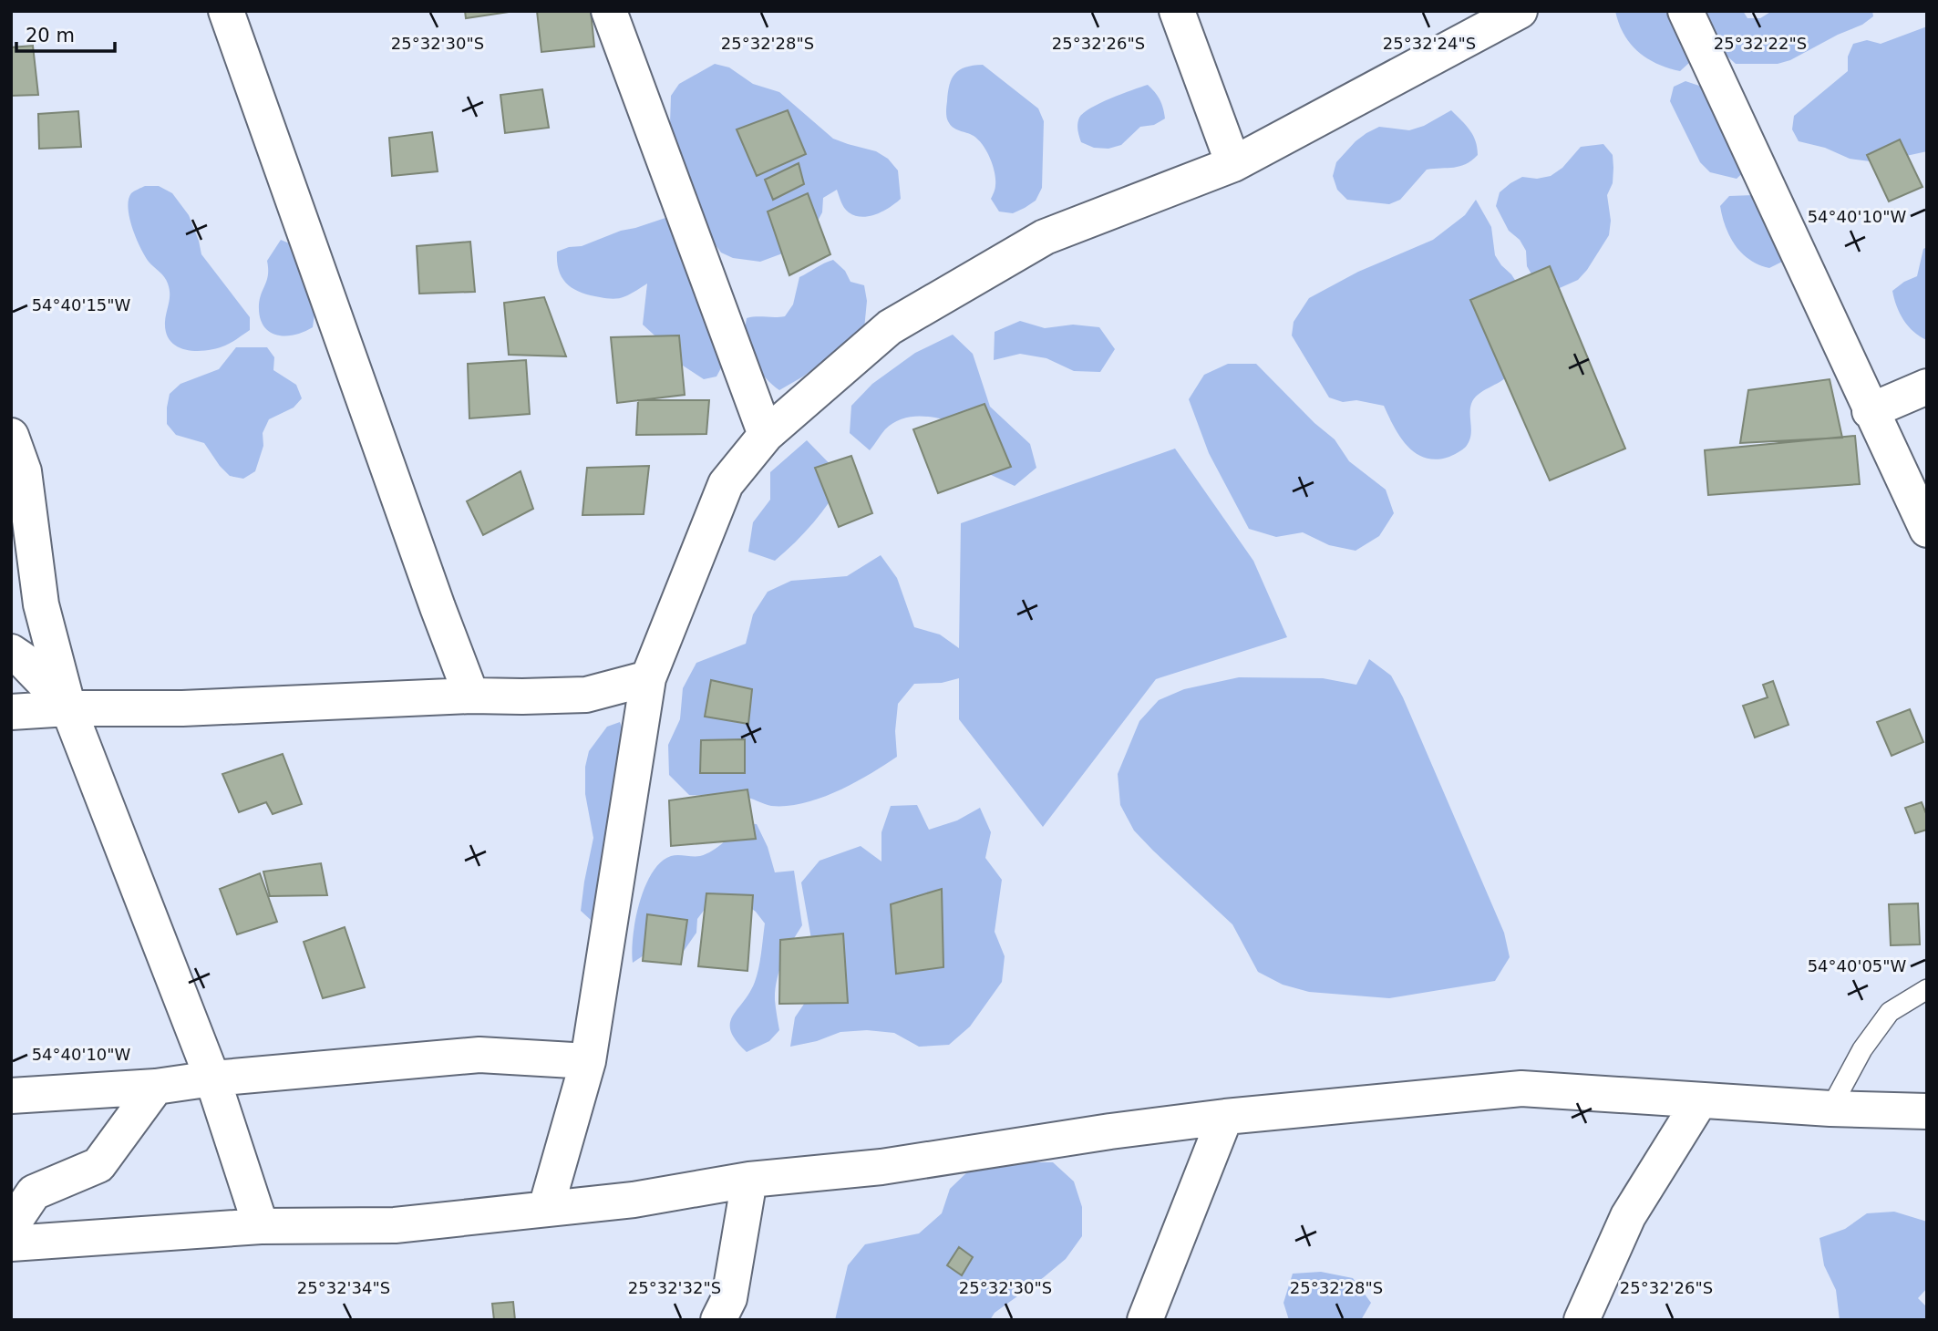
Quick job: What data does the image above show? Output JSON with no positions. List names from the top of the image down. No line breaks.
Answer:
{"scale_bar":"20 m","coordinates":["25°32'30\"S","25°32'28\"S","25°32'26\"S","25°32'24\"S","25°32'22\"S","54°40'10\"W","54°40'15\"W","54°40'05\"W","25°32'34\"S","25°32'32\"S"]}
